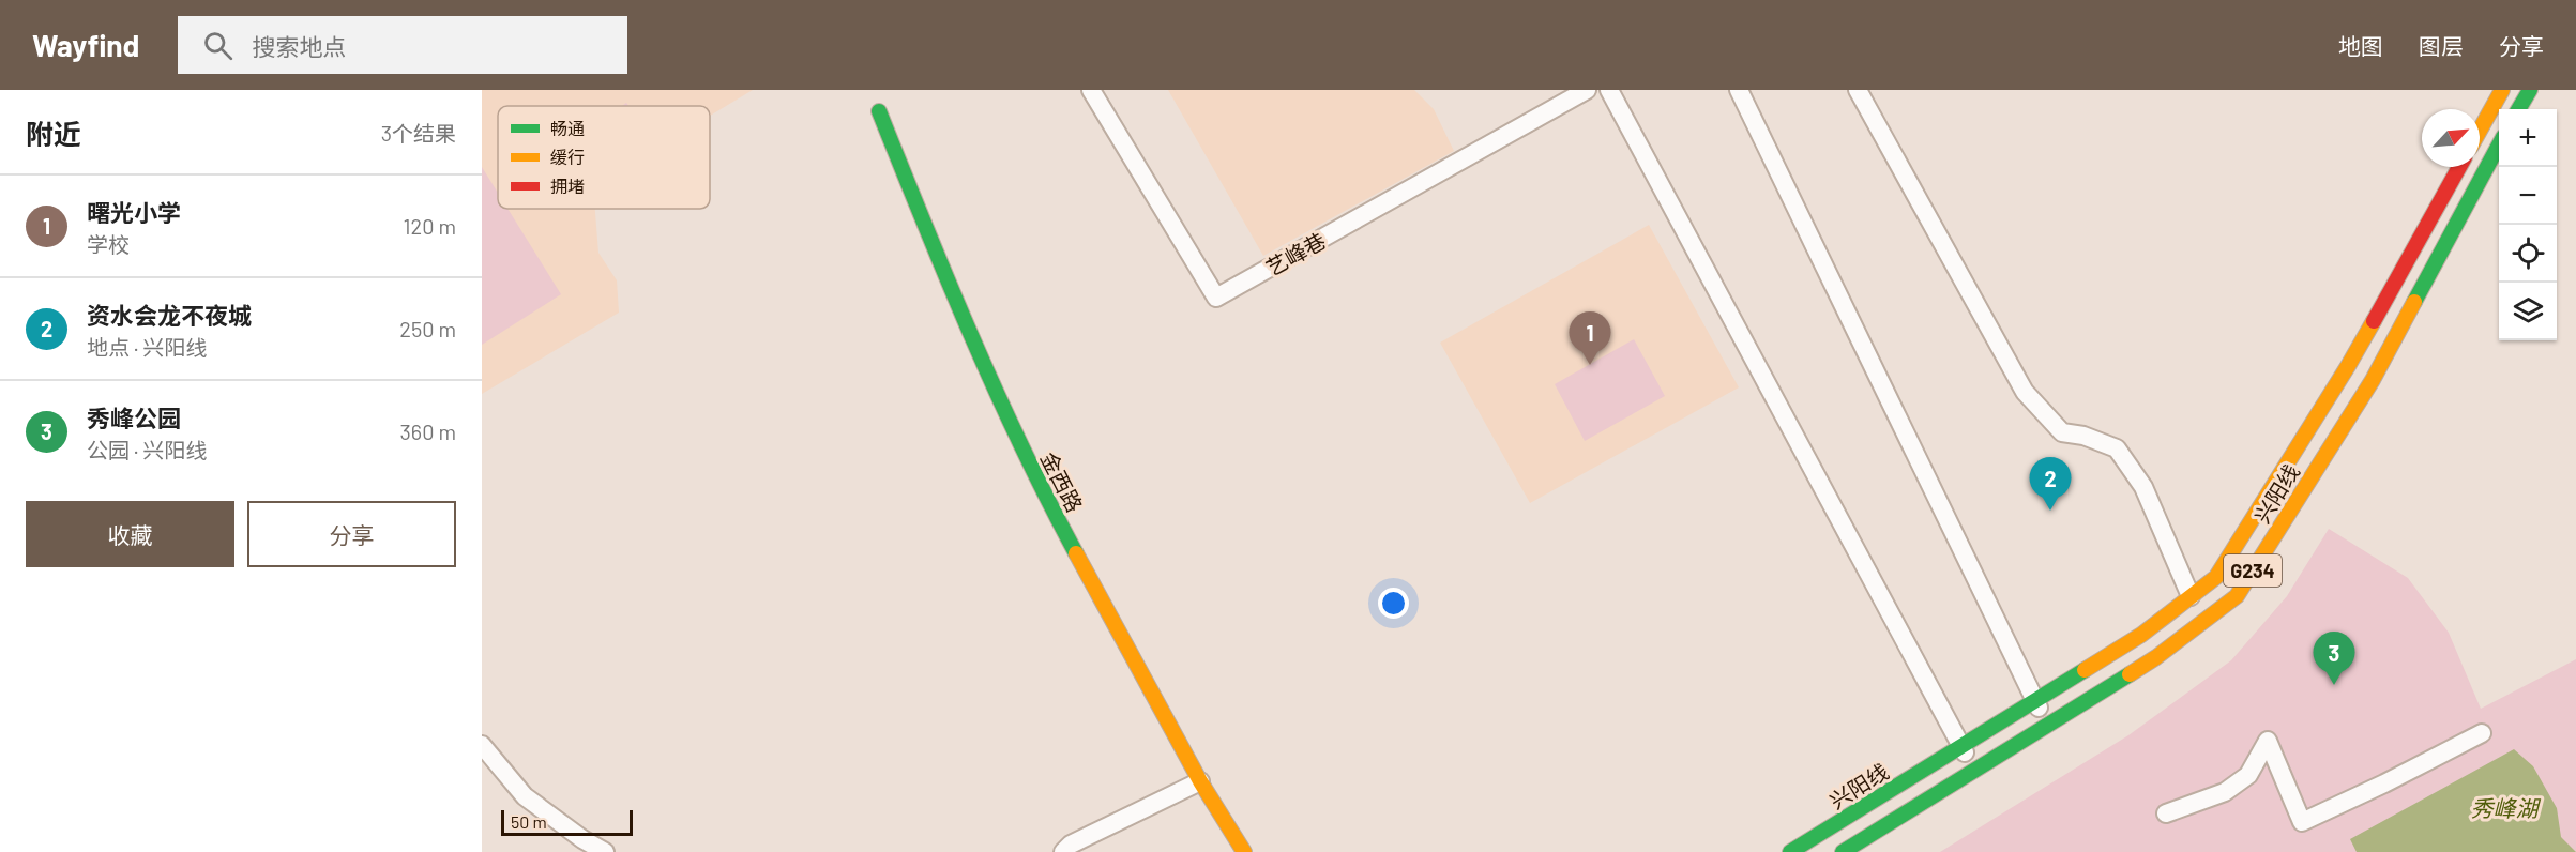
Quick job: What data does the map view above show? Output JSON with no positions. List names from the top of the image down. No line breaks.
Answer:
{"streets":{"main road":["金西路","兴阳线","G234"],"street":["艺峰巷"]},"water":["秀峰湖"],"legend":["畅通","缓行","拥堵"],"scale_bar":"50 m","north":"top right","page":{"header":"Wayfind","search":"搜索地点","nav":["地图","图层","分享"],"heading":["附近","3个结果"],"map_buttons":["+","−"],"list":[{"mark":"1","name":"曙光小学","note":"学校","value":"120 m"},{"mark":"2","name":"资水会龙不夜城","note":"地点 · 兴阳线","value":"250 m"},{"mark":"3","name":"秀峰公园","note":"公园 · 兴阳线","value":"360 m"}],"pins":["1","2","3"],"buttons":["收藏","分享"],"scale":"50 m"}}
